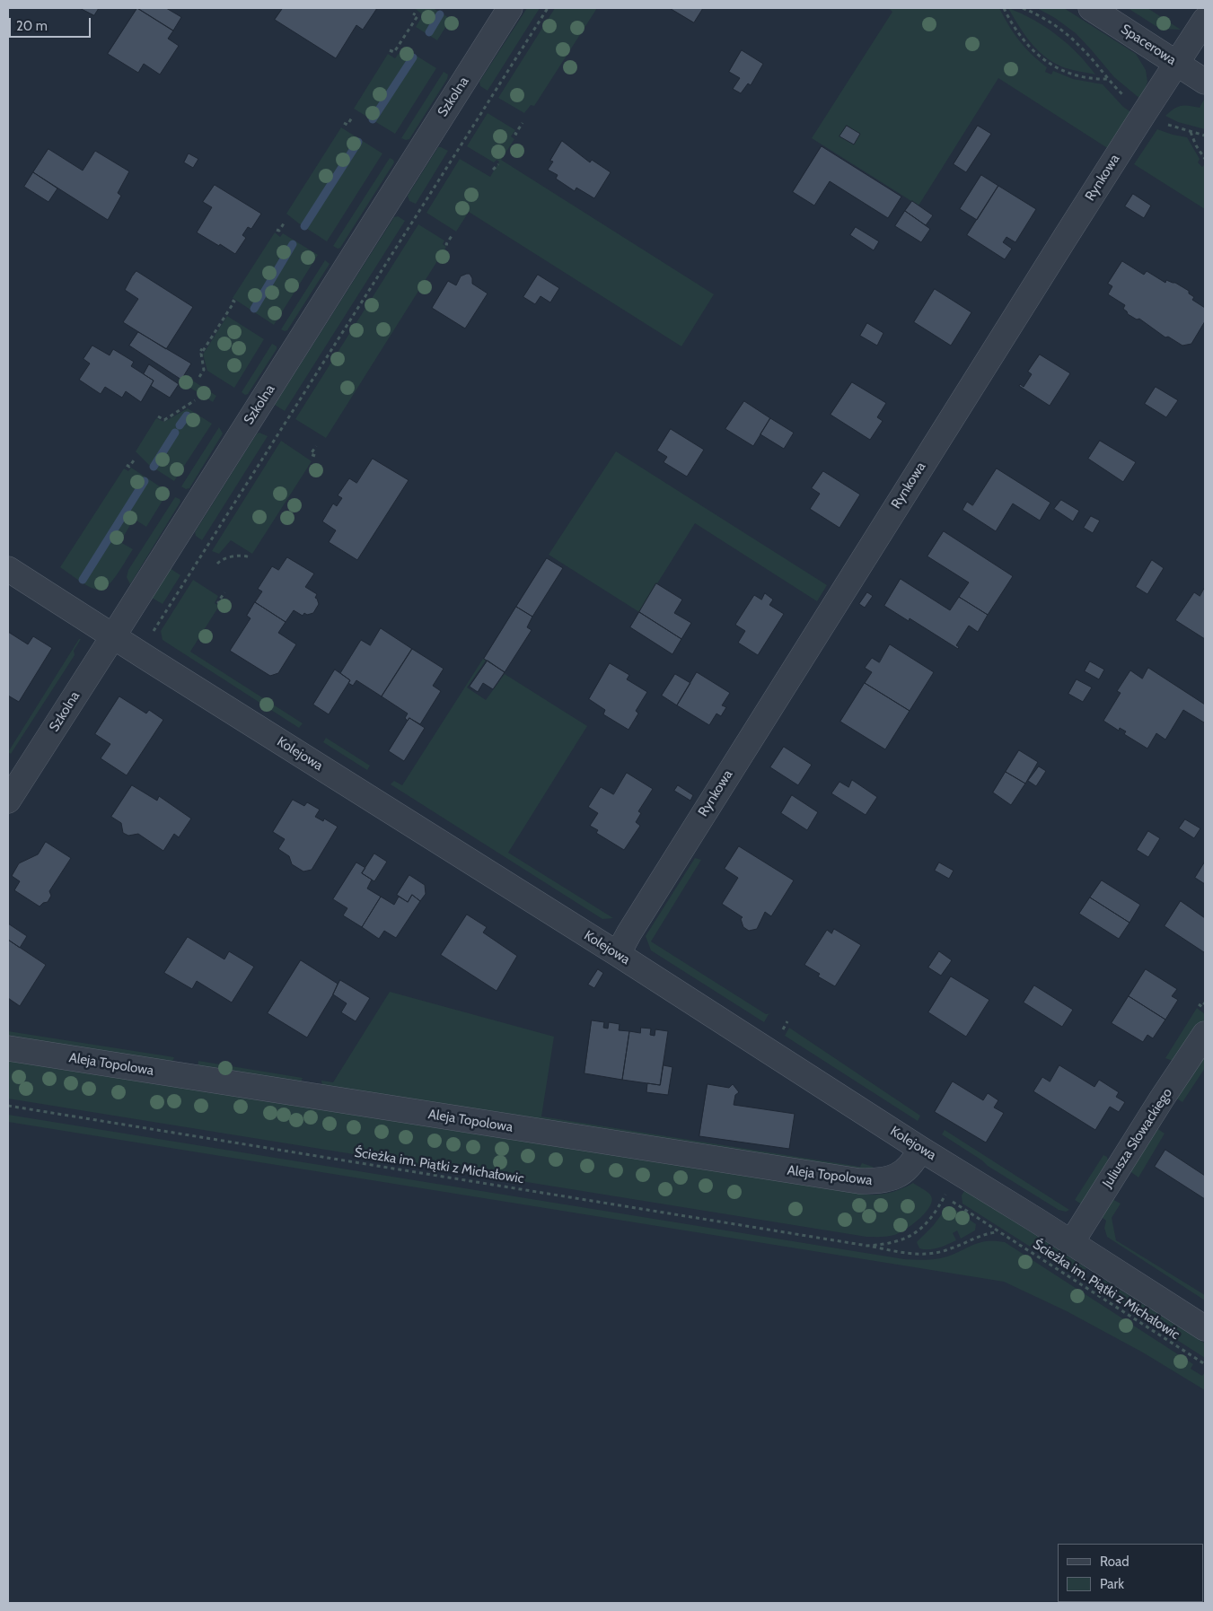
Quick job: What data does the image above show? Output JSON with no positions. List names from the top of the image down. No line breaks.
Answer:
{"streets":{"street":["Spacerowa","Szkolna","Rynkowa","Kolejowa","Aleja Topolowa","Juliusza Słowackiego"],"path":["Ścieżka im. Piątki z Michałowic"]},"crossings":[["Spacerowa","Rynkowa"],["Szkolna","Kolejowa"],["Rynkowa","Kolejowa"],["Kolejowa","Aleja Topolowa"],["Kolejowa","Juliusza Słowackiego"]],"legend":["Road","Park"],"scale_bar":"20 m"}
